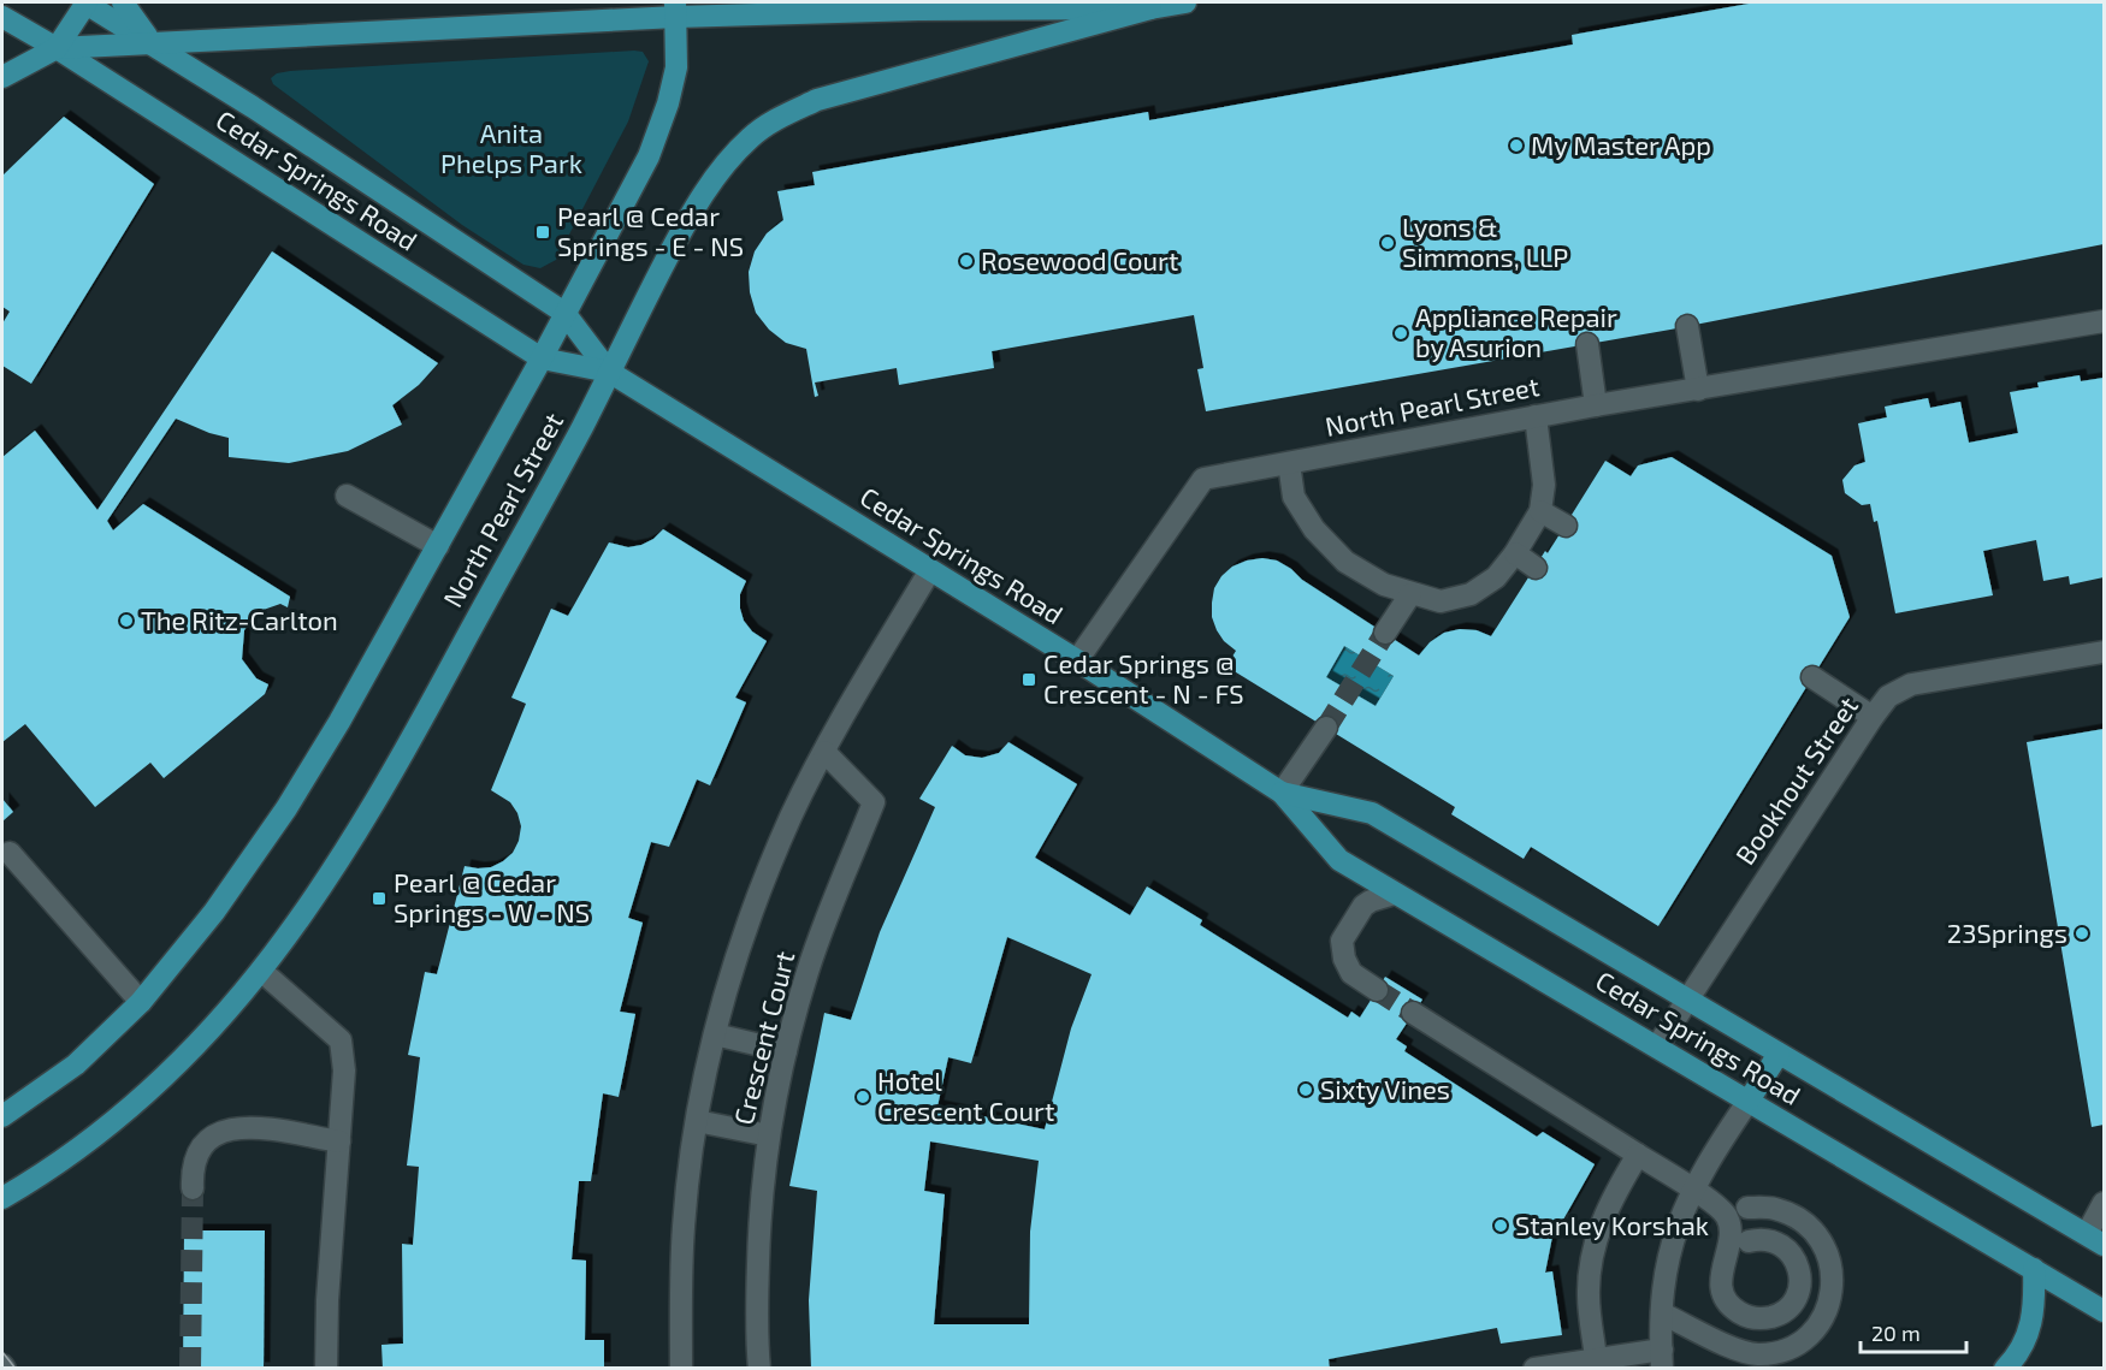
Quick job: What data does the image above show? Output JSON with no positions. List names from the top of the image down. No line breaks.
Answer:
{"streets":{"main road":["Cedar Springs Road","North Pearl Street"],"street":["Bookhout Street","Crescent Court"]},"crossings":[["Cedar Springs Road","North Pearl Street"],["Cedar Springs Road","Bookhout Street"],["Cedar Springs Road","Crescent Court"]],"parks":["Anita Phelps Park"],"places":{"other":["My Master App","Lyons & Simmons, LLP","Rosewood Court","Appliance Repair by Asurion","The Ritz-Carlton","23Springs","Sixty Vines","Hotel Crescent Court","Stanley Korshak"],"transit":["Pearl @ Cedar Springs - E - NS","Cedar Springs @ Crescent - N - FS","Pearl @ Cedar Springs - W - NS"]},"scale_bar":"20 m"}
